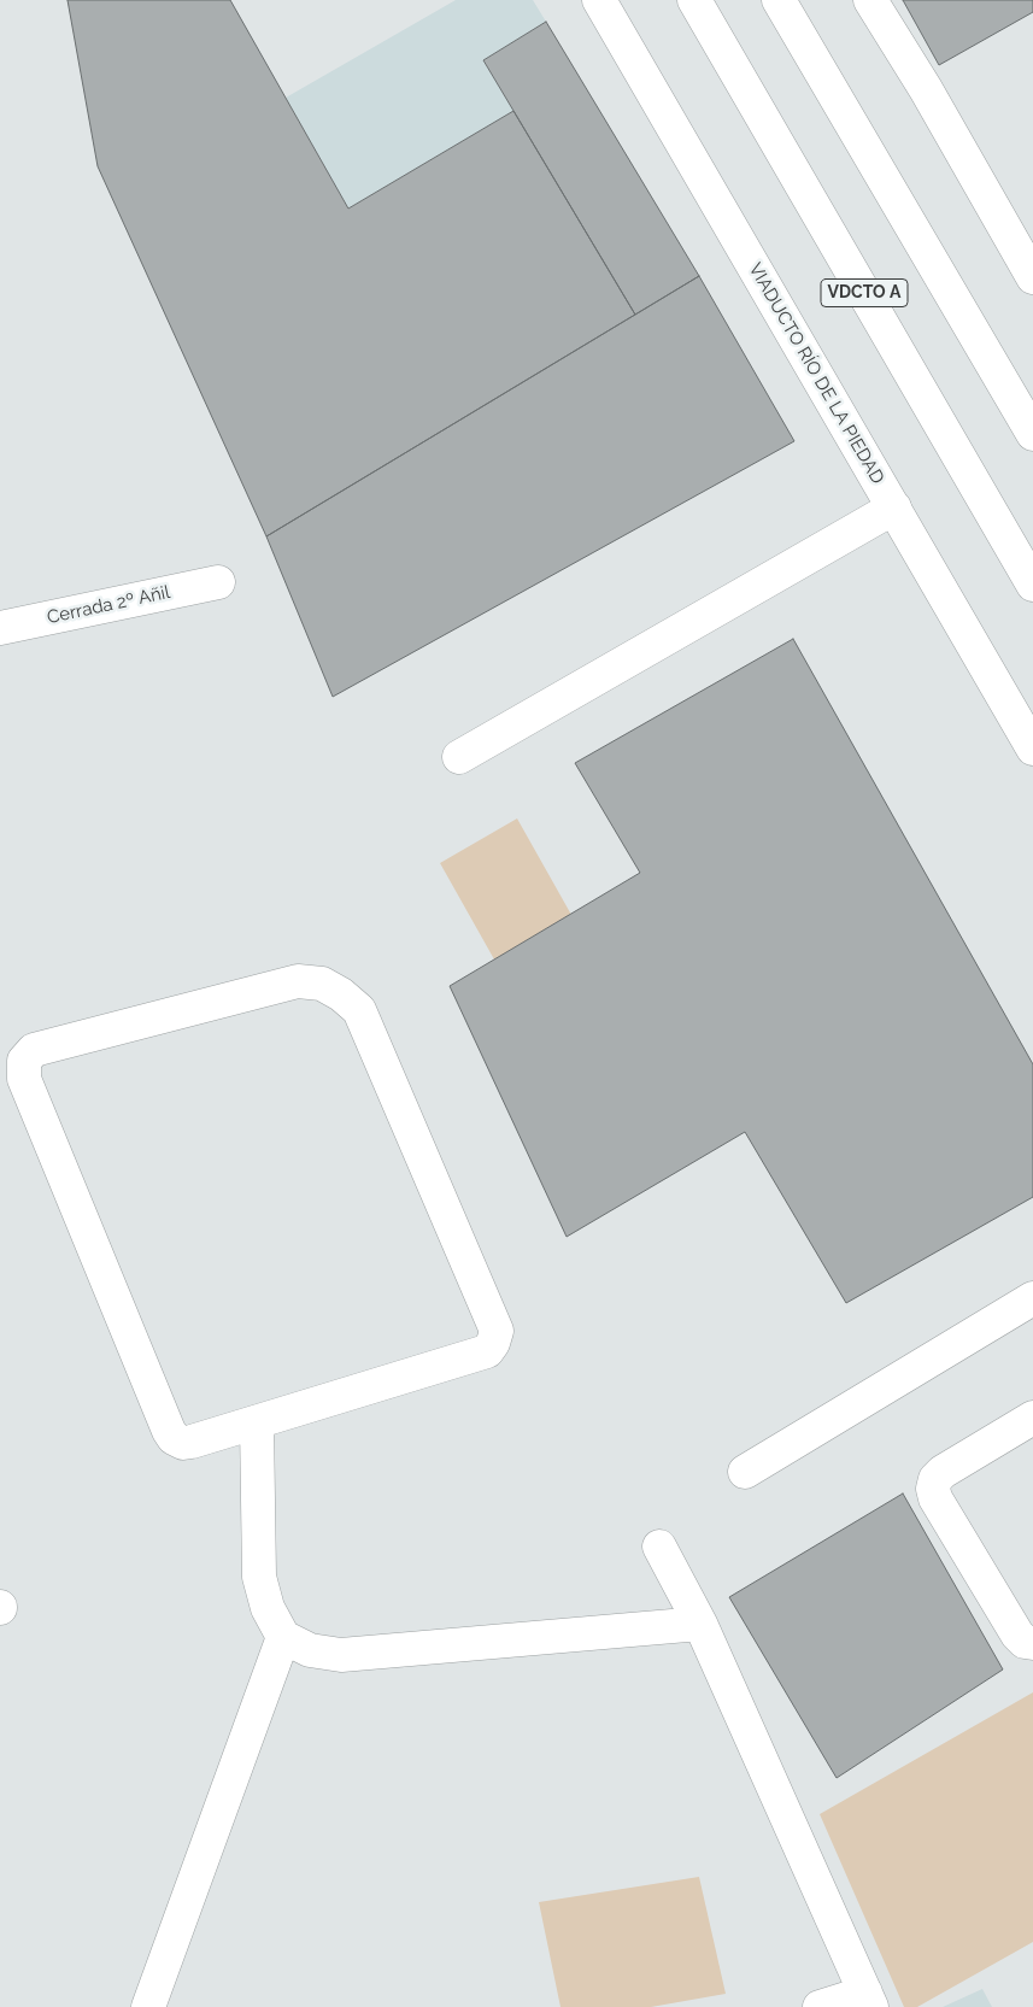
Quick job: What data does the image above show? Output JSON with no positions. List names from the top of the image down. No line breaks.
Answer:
{"streets":{"main road":["VDCTO A","VIADUCTO RÍO DE LA PIEDAD","Cerrada 2º Añil"]}}
